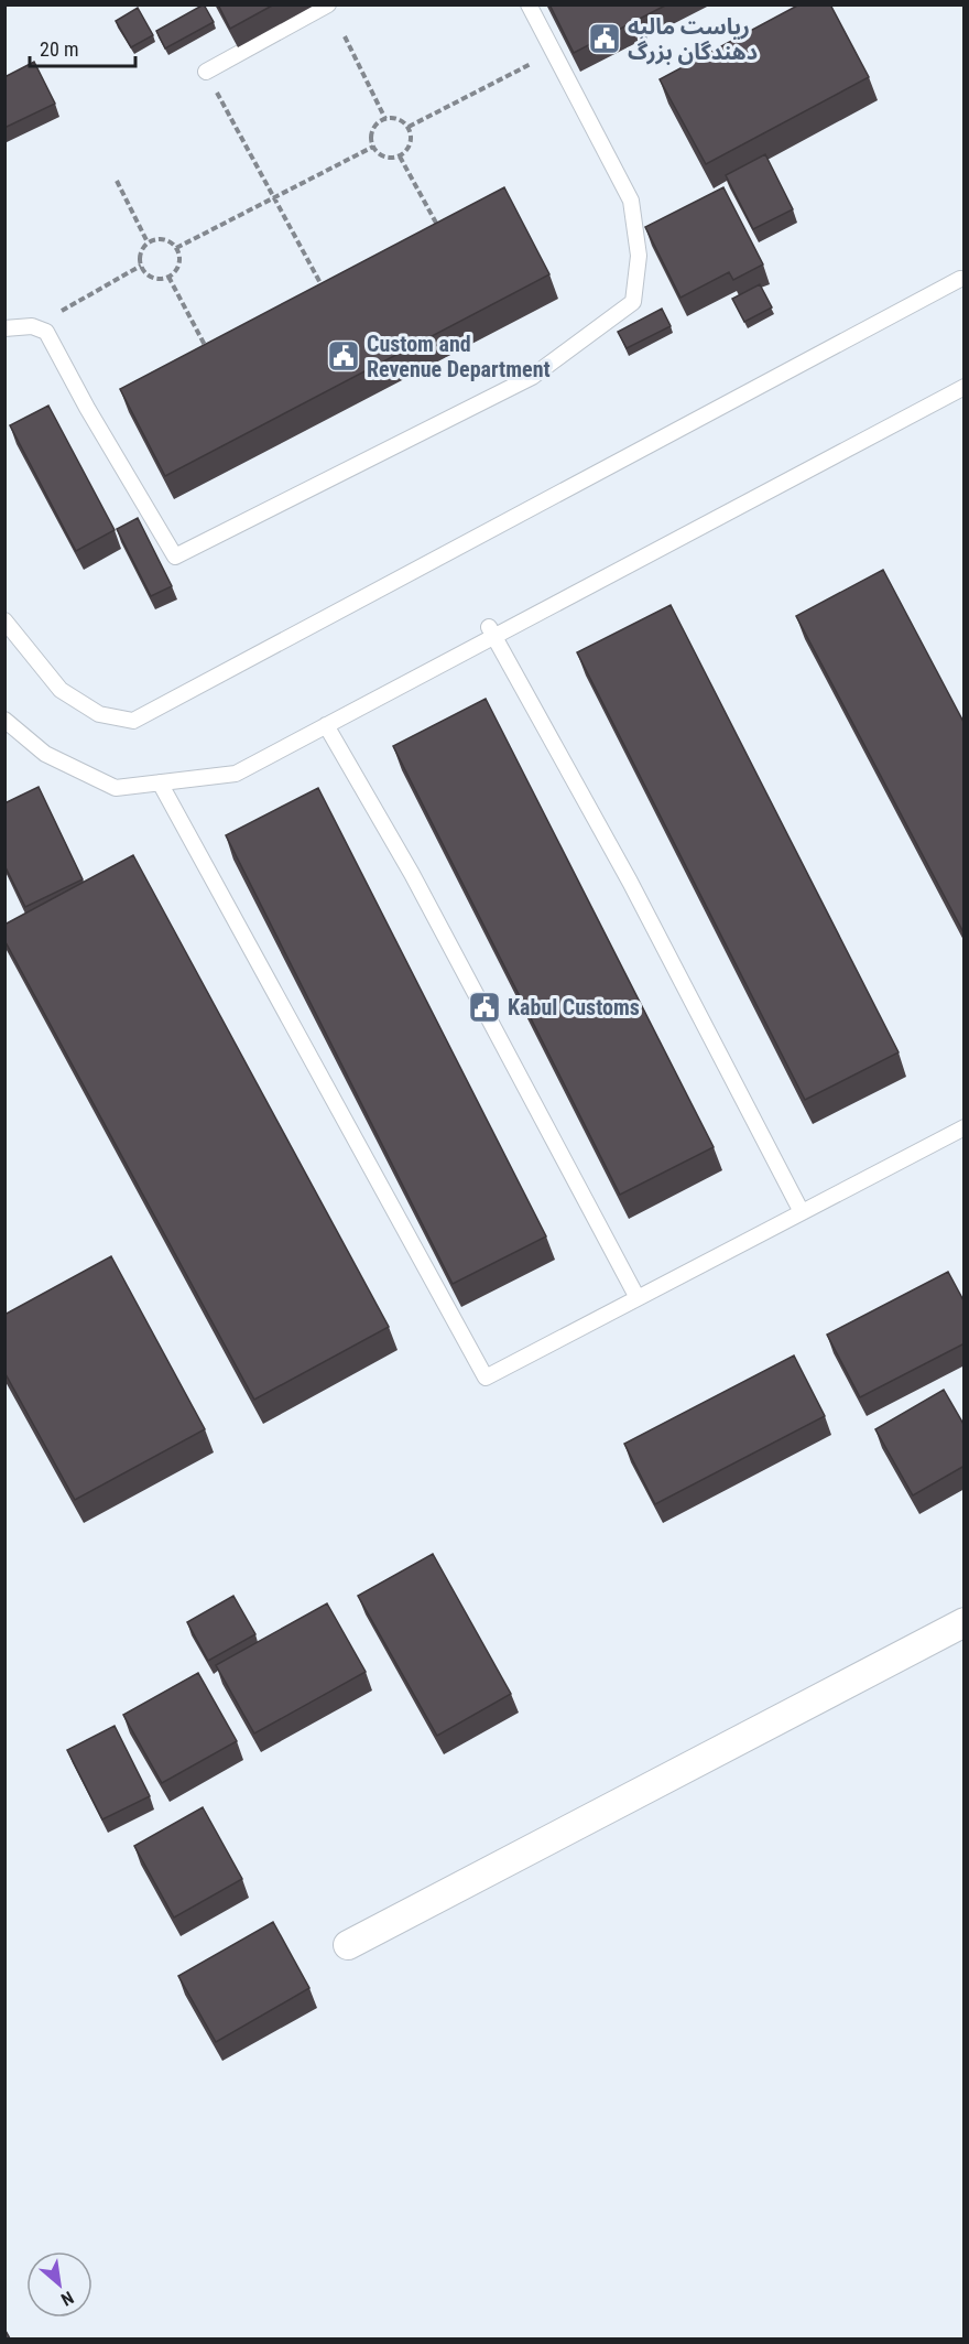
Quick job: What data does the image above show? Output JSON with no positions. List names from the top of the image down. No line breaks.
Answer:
{"places":{"public building":["ریاست مالیه دهندگان بزرگ","Custom and Revenue Department","Kabul Customs"]},"scale_bar":"20 m","north":"bottom right"}
